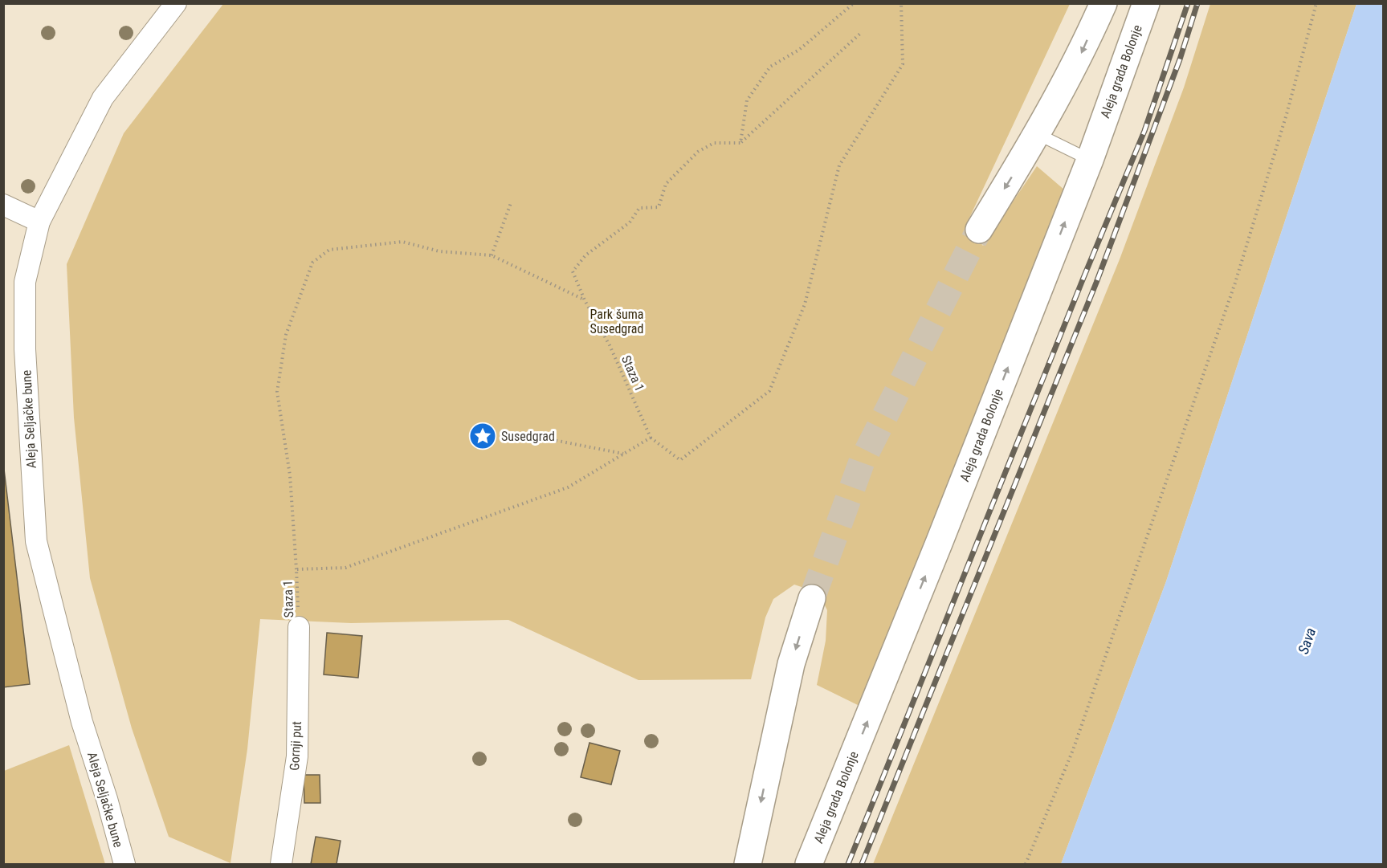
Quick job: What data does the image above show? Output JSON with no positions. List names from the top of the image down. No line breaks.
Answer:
{"streets":{"main road":["Aleja grada Bolonje"],"street":["Aleja Seljačke bune","Gornji put"],"path":["Staza 1"]},"crossings":[["Staza 1","Gornji put"]],"water":["Sava"],"parks":["Park šuma Susedgrad"],"places":{"place":["Susedgrad"]}}
